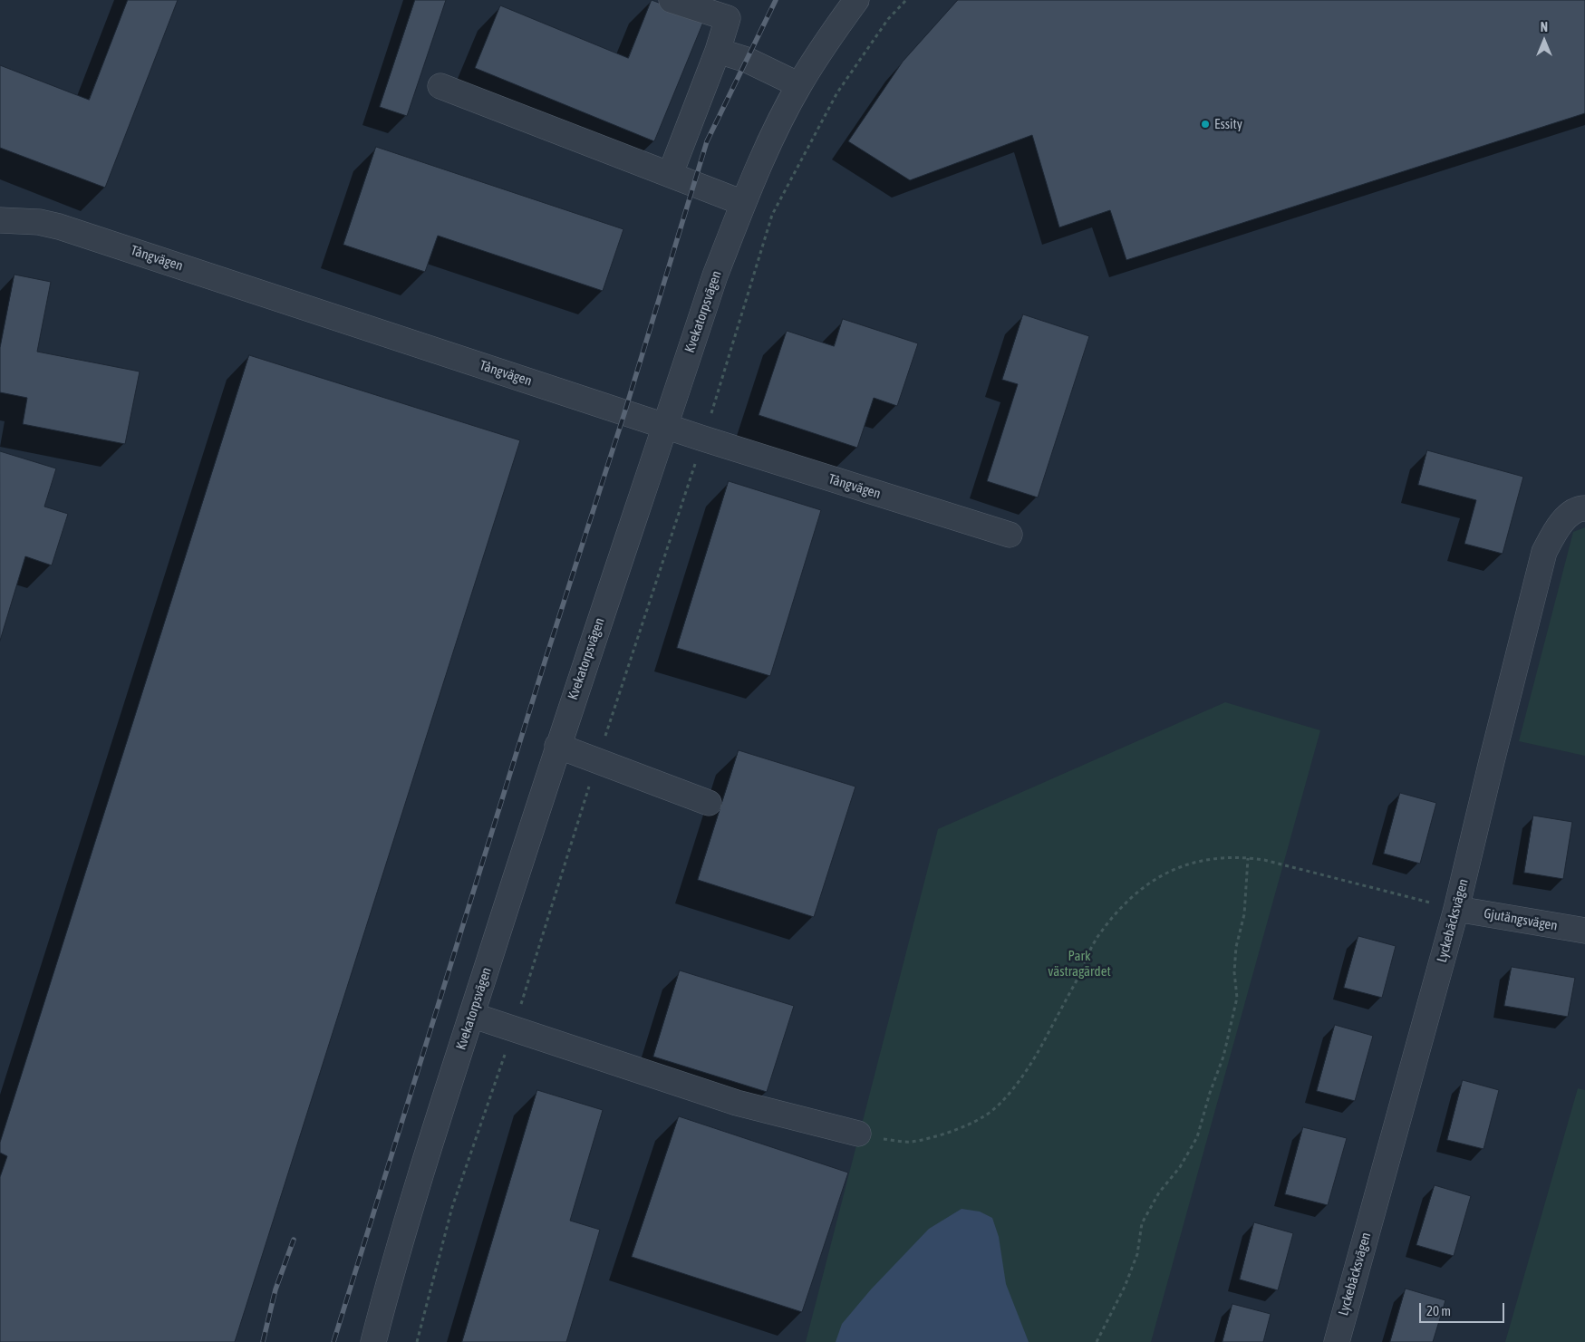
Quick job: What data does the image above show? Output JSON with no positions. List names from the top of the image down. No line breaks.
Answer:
{"streets":{"street":["Tångvägen","Kvekatorpsvägen","Gjutängsvägen","Lyckebäcksvägen"]},"crossings":[["Tångvägen","Kvekatorpsvägen"],["Gjutängsvägen","Lyckebäcksvägen"]],"parks":["Park västragärdet"],"places":["Essity"],"scale_bar":"20 m","north":"top"}
